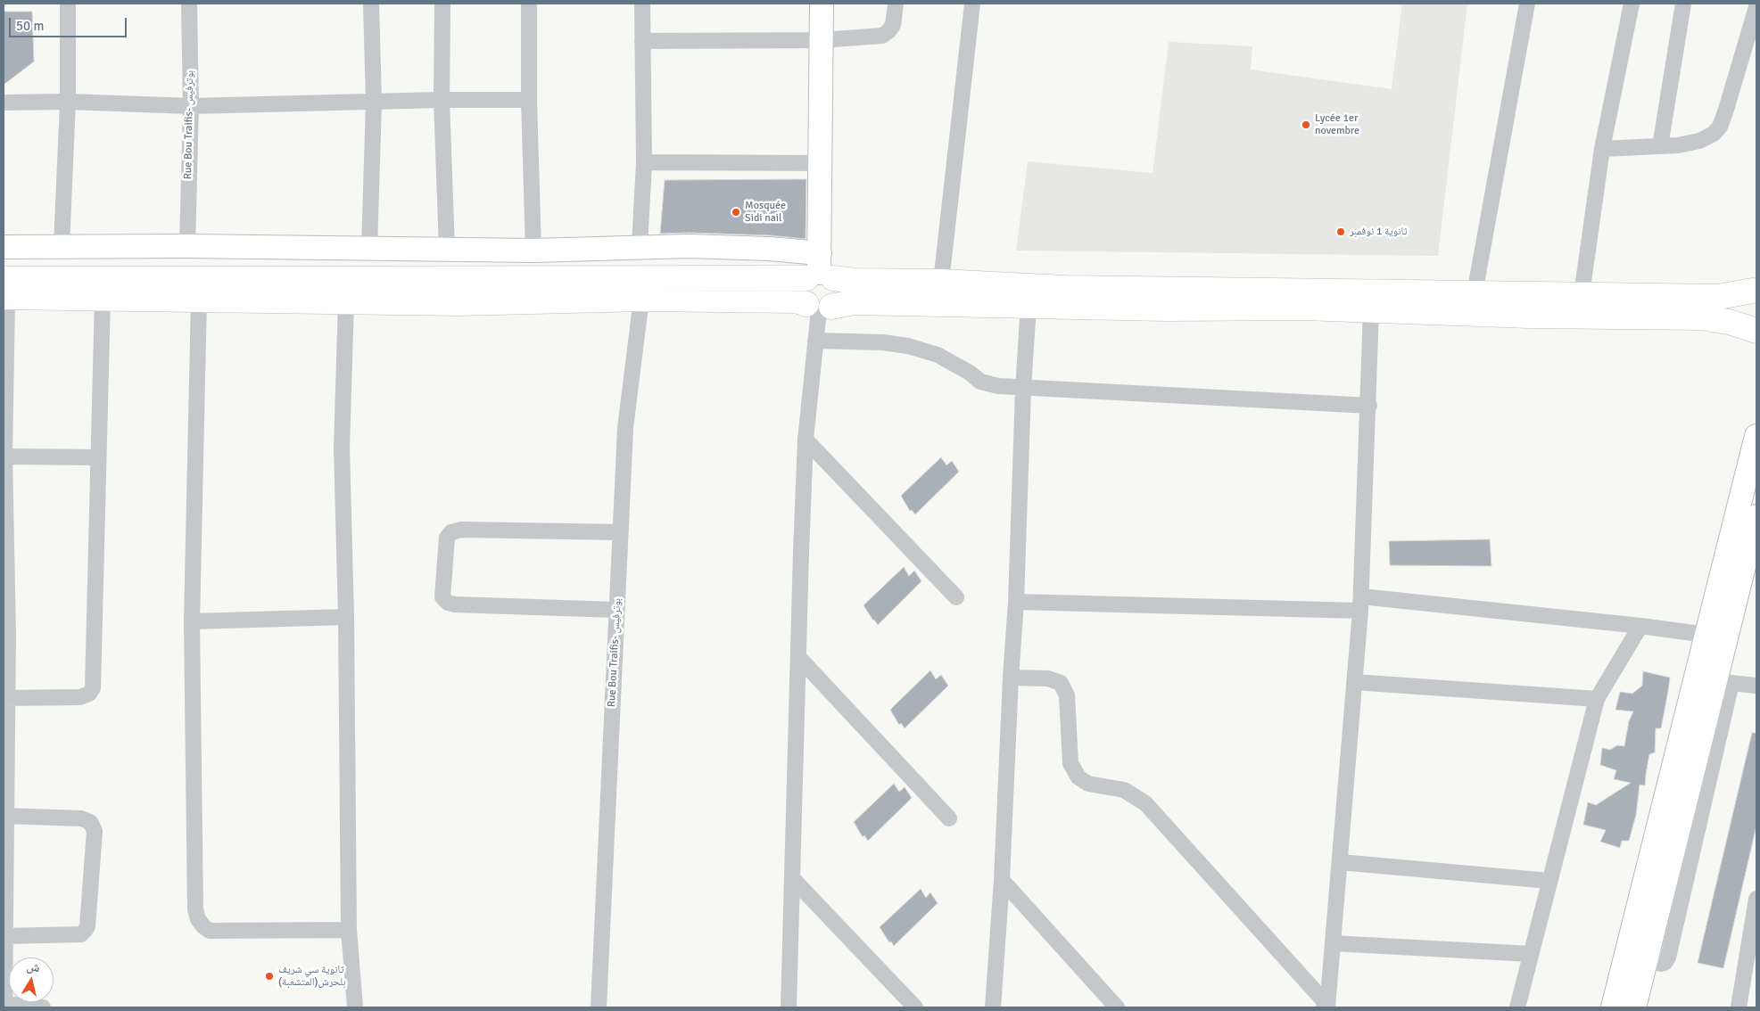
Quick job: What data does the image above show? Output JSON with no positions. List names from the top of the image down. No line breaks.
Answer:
{"streets":{"street":["Rue Bou Traifis- بوترفيس"]},"places":["Lycée 1er novembre","Mosquée Sidi nail","ثانوية 1 نوفمبر","ثانوية سي شريف بلحرش(المتشعبة)"],"scale_bar":"50 m","north":"top"}
